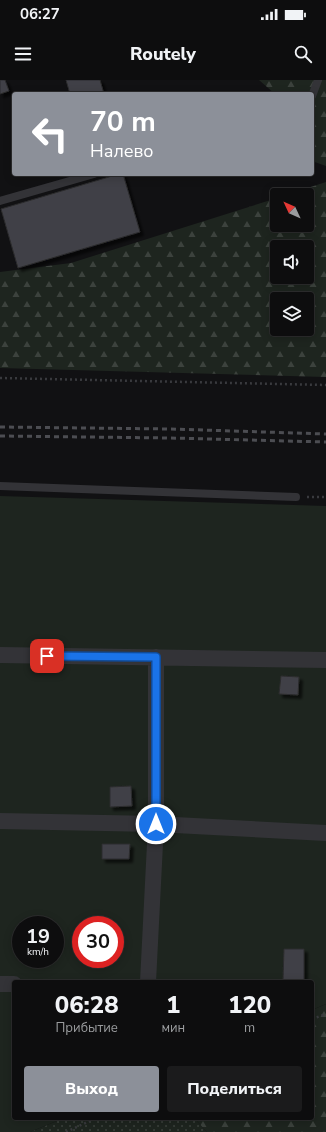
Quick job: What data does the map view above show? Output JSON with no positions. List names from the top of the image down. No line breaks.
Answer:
{"north":"top left","page":{"status":"06:27","header":"Routely","turn":["70 m","Налево"],"speed":"19 km/h","limit":"30","eta":["06:28","Прибытие","1","мин","120","m"],"buttons":["Выход","Поделиться"]}}
